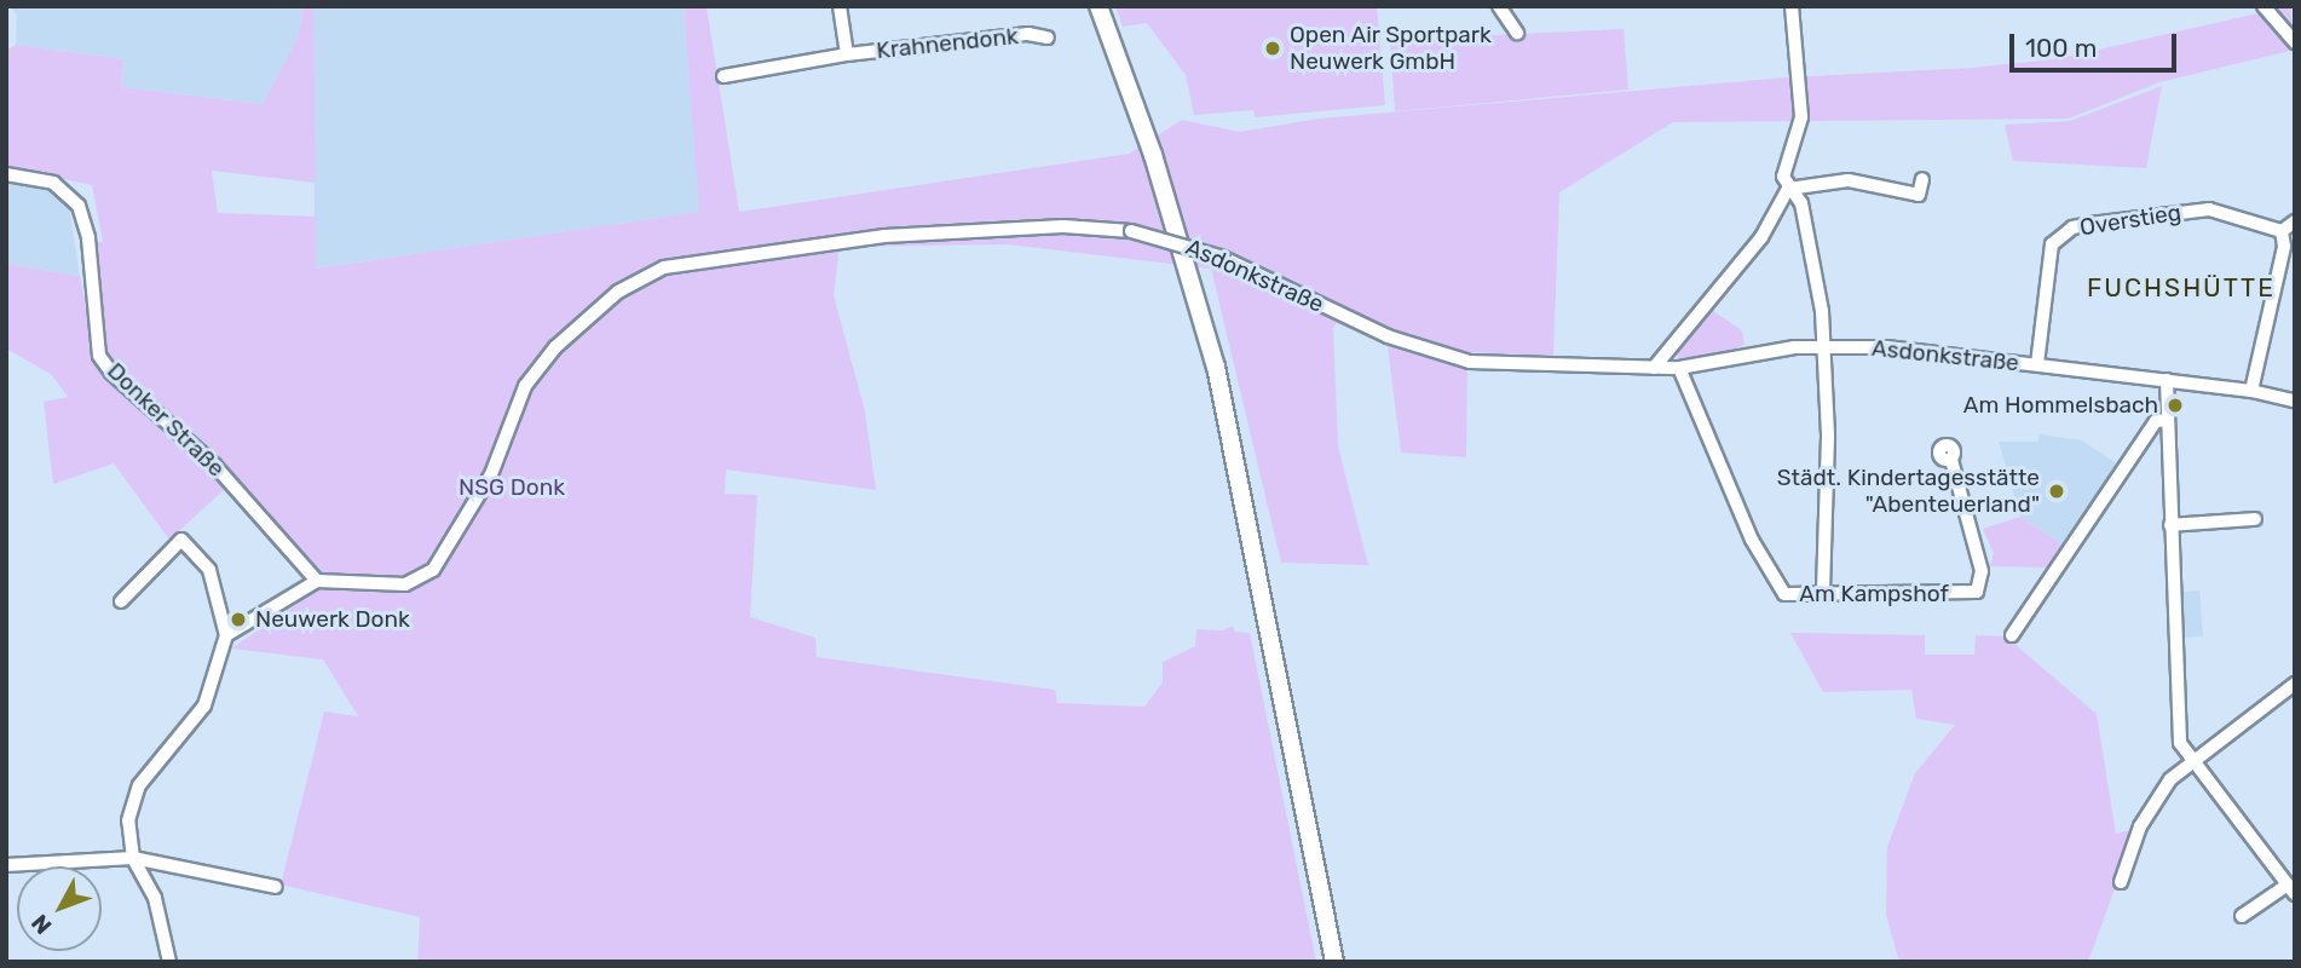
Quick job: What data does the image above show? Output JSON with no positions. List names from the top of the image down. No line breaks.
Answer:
{"streets":{"street":["Krahnendonk","Overstieg","Asdonkstraße","Donker Straße","Am Kampshof"]},"crossings":[["Overstieg","Asdonkstraße"],["Asdonkstraße","Donker Straße"],["Asdonkstraße","Am Kampshof"]],"districts":["FUCHSHÜTTE"],"parks":["NSG Donk"],"places":["Open Air Sportpark Neuwerk GmbH","Am Hommelsbach","Städt. Kindertagesstätte \"Abenteuerland\"","Neuwerk Donk"],"scale_bar":"100 m","north":"bottom left"}
